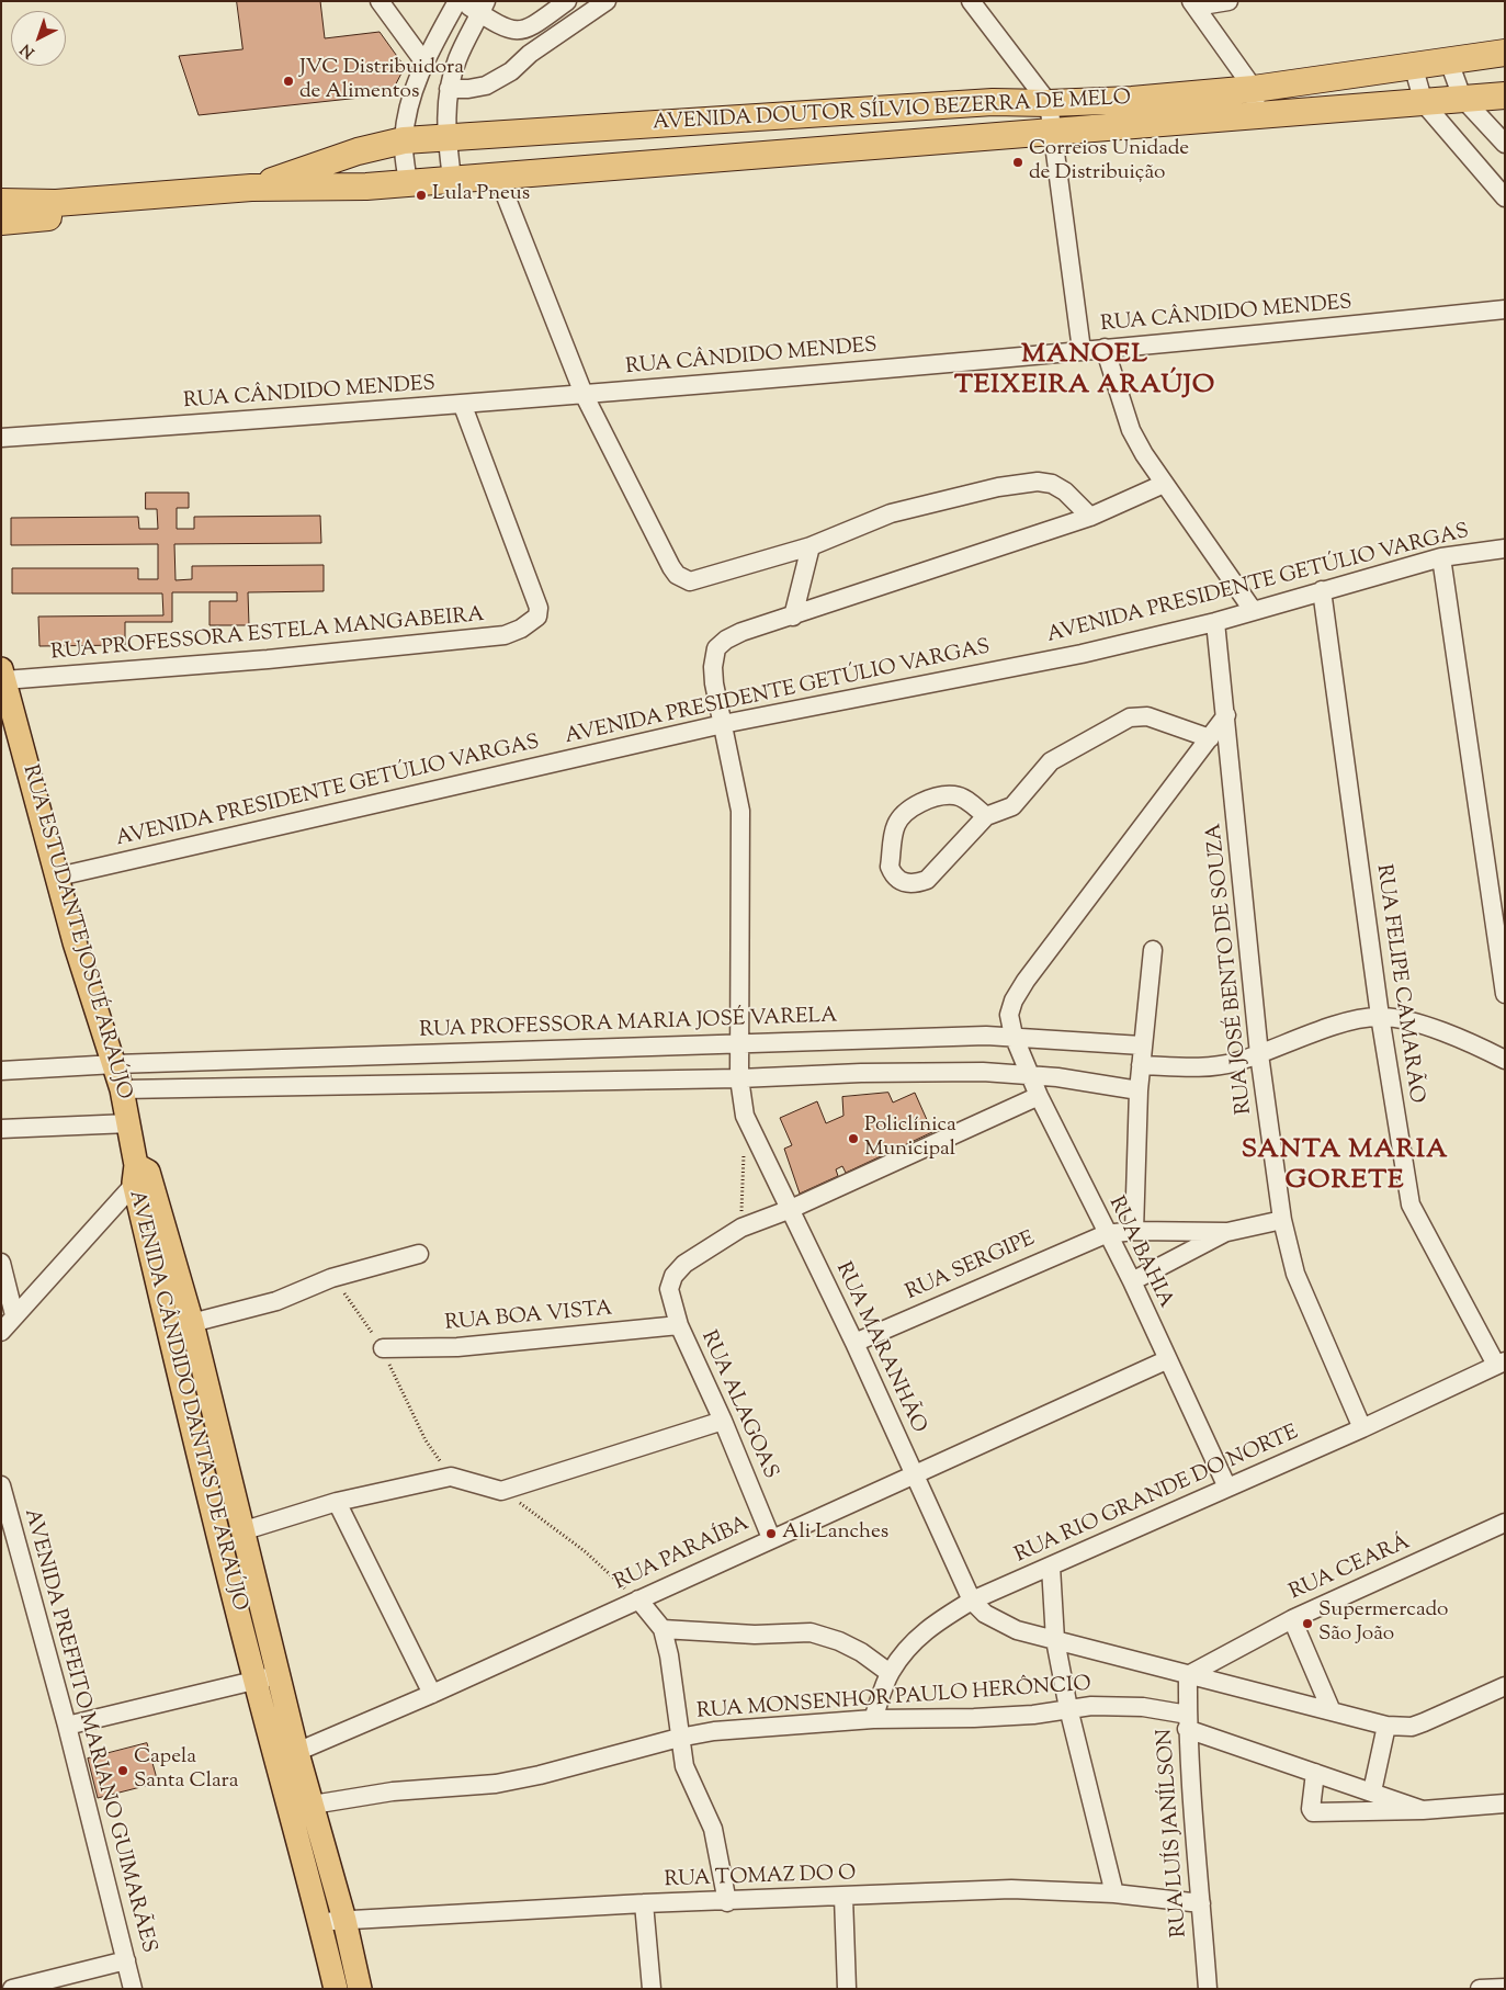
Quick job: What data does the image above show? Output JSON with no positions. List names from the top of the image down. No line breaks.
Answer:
{"streets":{"highway":["AVENIDA DOUTOR SÍLVIO BEZERRA DE MELO"],"main road":["RUA ESTUDANTE JOSUÉ ARAÚJO","AVENIDA CÂNDIDO DANTAS DE ARAÚJO"],"street":["RUA CÂNDIDO MENDES","AVENIDA PRESIDENTE GETÚLIO VARGAS","RUA PROFESSORA ESTELA MANGABEIRA","RUA JOSÉ BENTO DE SOUZA","RUA FELIPE CAMARÃO","RUA PROFESSORA MARIA JOSÉ VARELA","RUA BAHIA","RUA SERGIPE","RUA BOA VISTA","RUA MARANHÃO","RUA ALAGOAS","RUA RIO GRANDE DO NORTE","RUA PARAÍBA","RUA CEARÁ","RUA MONSENHOR PAULO HERÔNCIO","AVENIDA PREFEITO MARIANO GUIMARÃES","RUA LUÍS JANÍLSON","RUA TOMAZ DO O"]},"crossings":[["RUA CÂNDIDO MENDES","RUA PROFESSORA ESTELA MANGABEIRA"],["AVENIDA PRESIDENTE GETÚLIO VARGAS","RUA ESTUDANTE JOSUÉ ARAÚJO"],["AVENIDA PRESIDENTE GETÚLIO VARGAS","RUA JOSÉ BENTO DE SOUZA"],["AVENIDA PRESIDENTE GETÚLIO VARGAS","RUA FELIPE CAMARÃO"],["AVENIDA PRESIDENTE GETÚLIO VARGAS","RUA MARANHÃO"],["RUA PROFESSORA ESTELA MANGABEIRA","RUA ESTUDANTE JOSUÉ ARAÚJO"],["RUA ESTUDANTE JOSUÉ ARAÚJO","RUA PROFESSORA MARIA JOSÉ VARELA"],["RUA ESTUDANTE JOSUÉ ARAÚJO","AVENIDA CÂNDIDO DANTAS DE ARAÚJO"],["RUA JOSÉ BENTO DE SOUZA","RUA BAHIA"],["RUA JOSÉ BENTO DE SOUZA","RUA RIO GRANDE DO NORTE"],["RUA FELIPE CAMARÃO","RUA RIO GRANDE DO NORTE"],["RUA PROFESSORA MARIA JOSÉ VARELA","RUA BAHIA"],["RUA PROFESSORA MARIA JOSÉ VARELA","RUA MARANHÃO"],["RUA BAHIA","RUA SERGIPE"],["RUA BAHIA","RUA RIO GRANDE DO NORTE"],["RUA BAHIA","RUA PARAÍBA"],["RUA SERGIPE","RUA MARANHÃO"],["RUA BOA VISTA","RUA ALAGOAS"],["RUA MARANHÃO","RUA RIO GRANDE DO NORTE"],["RUA MARANHÃO","RUA PARAÍBA"],["AVENIDA CÂNDIDO DANTAS DE ARAÚJO","RUA PARAÍBA"],["AVENIDA CÂNDIDO DANTAS DE ARAÚJO","RUA MONSENHOR PAULO HERÔNCIO"],["AVENIDA CÂNDIDO DANTAS DE ARAÚJO","RUA TOMAZ DO O"],["RUA ALAGOAS","RUA PARAÍBA"],["RUA RIO GRANDE DO NORTE","RUA MONSENHOR PAULO HERÔNCIO"],["RUA CEARÁ","RUA LUÍS JANÍLSON"],["RUA MONSENHOR PAULO HERÔNCIO","RUA LUÍS JANÍLSON"],["RUA LUÍS JANÍLSON","RUA TOMAZ DO O"]],"districts":["MANOEL TEIXEIRA ARAÚJO","SANTA MARIA GORETE"],"places":["JVC Distribuidora de Alimentos","Correios Unidade de Distribuição","Lula Pneus","Policlínica Municipal","Ali Lanches","Supermercado São João","Capela Santa Clara"],"north":"bottom left"}
